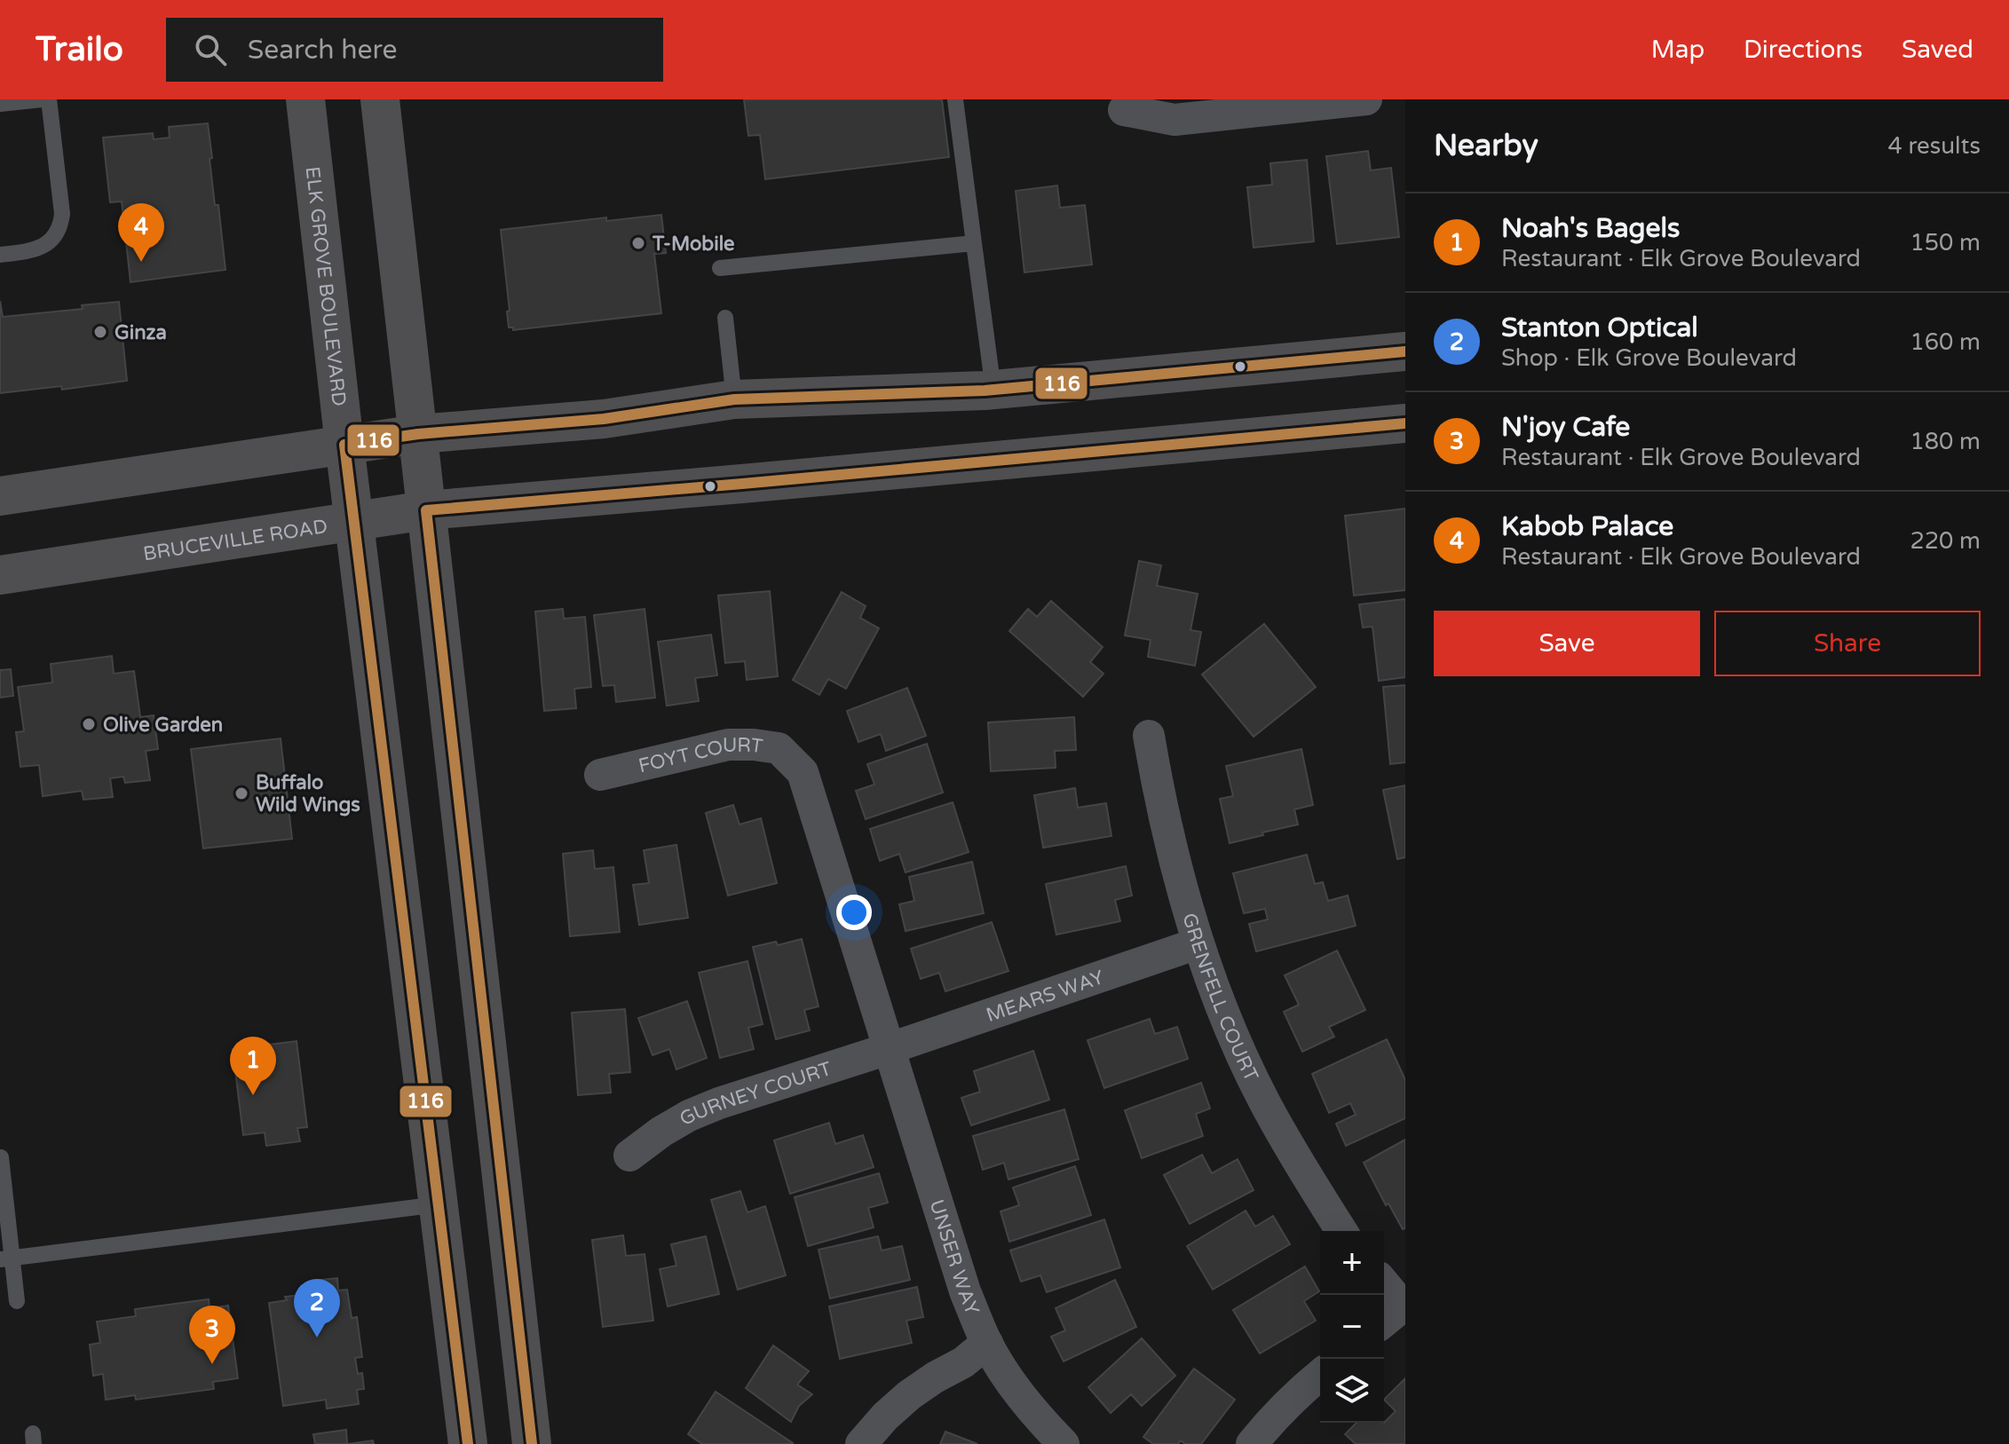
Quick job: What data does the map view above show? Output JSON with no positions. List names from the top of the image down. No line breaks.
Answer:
{"streets":{"main road":["ELK GROVE BOULEVARD","BRUCEVILLE ROAD"],"street":["FOYT COURT","MEARS WAY","GRENFELL COURT","GURNEY COURT","UNSER WAY"]},"crossings":[["ELK GROVE BOULEVARD","BRUCEVILLE ROAD"],["FOYT COURT","MEARS WAY"],["FOYT COURT","GURNEY COURT"],["FOYT COURT","UNSER WAY"],["MEARS WAY","GRENFELL COURT"],["MEARS WAY","GURNEY COURT"],["MEARS WAY","UNSER WAY"],["GURNEY COURT","UNSER WAY"]],"places":["T-Mobile","Ginza","Olive Garden","Buffalo Wild Wings"],"lines":["transit line 116"],"page":{"header":"Trailo","search":"Search here","nav":["Map","Directions","Saved"],"heading":["Nearby","4 results"],"list":[{"mark":"1","name":"Noah's Bagels","note":"Restaurant · Elk Grove Boulevard","value":"150 m"},{"mark":"2","name":"Stanton Optical","note":"Shop · Elk Grove Boulevard","value":"160 m"},{"mark":"3","name":"N'joy Cafe","note":"Restaurant · Elk Grove Boulevard","value":"180 m"},{"mark":"4","name":"Kabob Palace","note":"Restaurant · Elk Grove Boulevard","value":"220 m"}],"pins":["4","1","2","3"],"buttons":["Save","Share"],"map_buttons":["+","−"]}}
